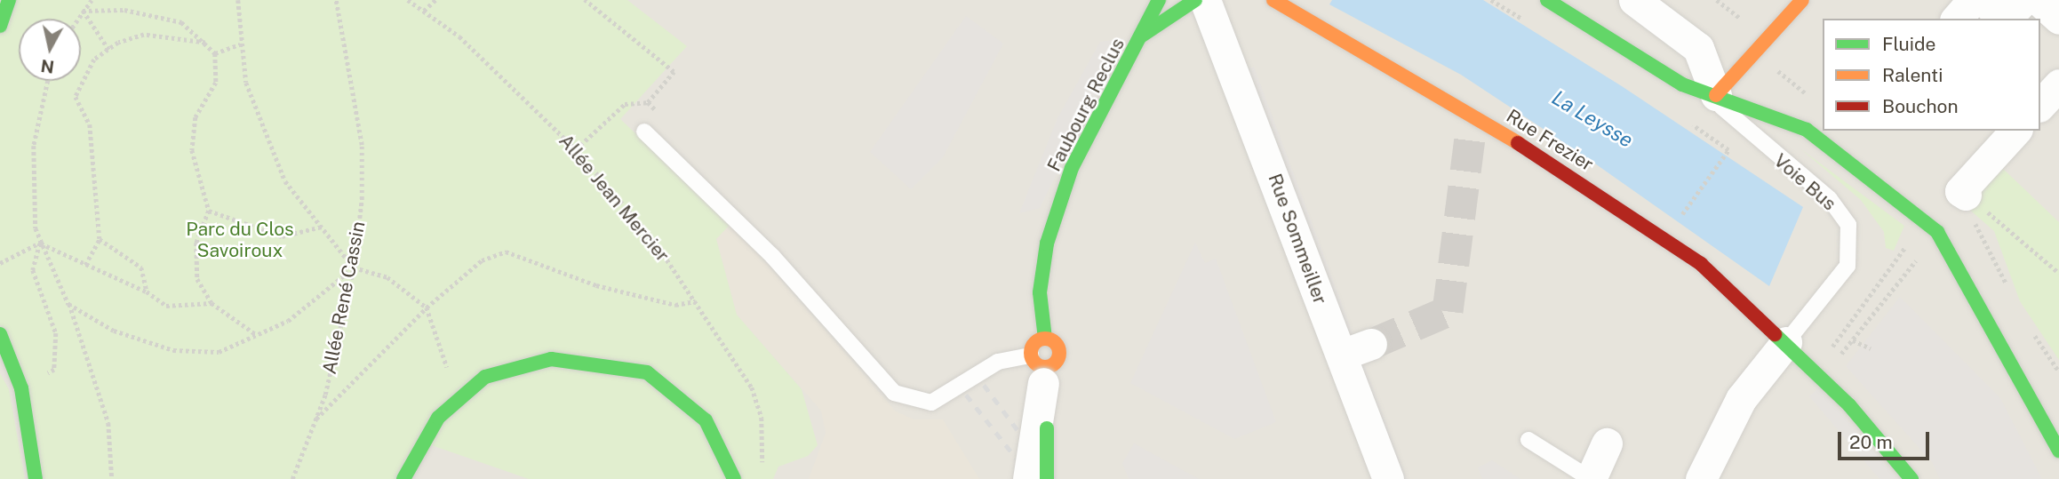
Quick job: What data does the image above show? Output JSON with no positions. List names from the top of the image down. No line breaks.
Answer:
{"streets":{"main road":["Faubourg Reclus","Rue Frezier"],"street":["Rue Sommeiller"],"lane":["Voie Bus"],"path":["Allée Jean Mercier","Allée René Cassin"]},"crossings":[["Rue Frezier","Voie Bus"]],"water":["La Leysse"],"parks":["Parc du Clos Savoiroux"],"legend":["Fluide","Ralenti","Bouchon"],"scale_bar":"20 m","north":"bottom"}
